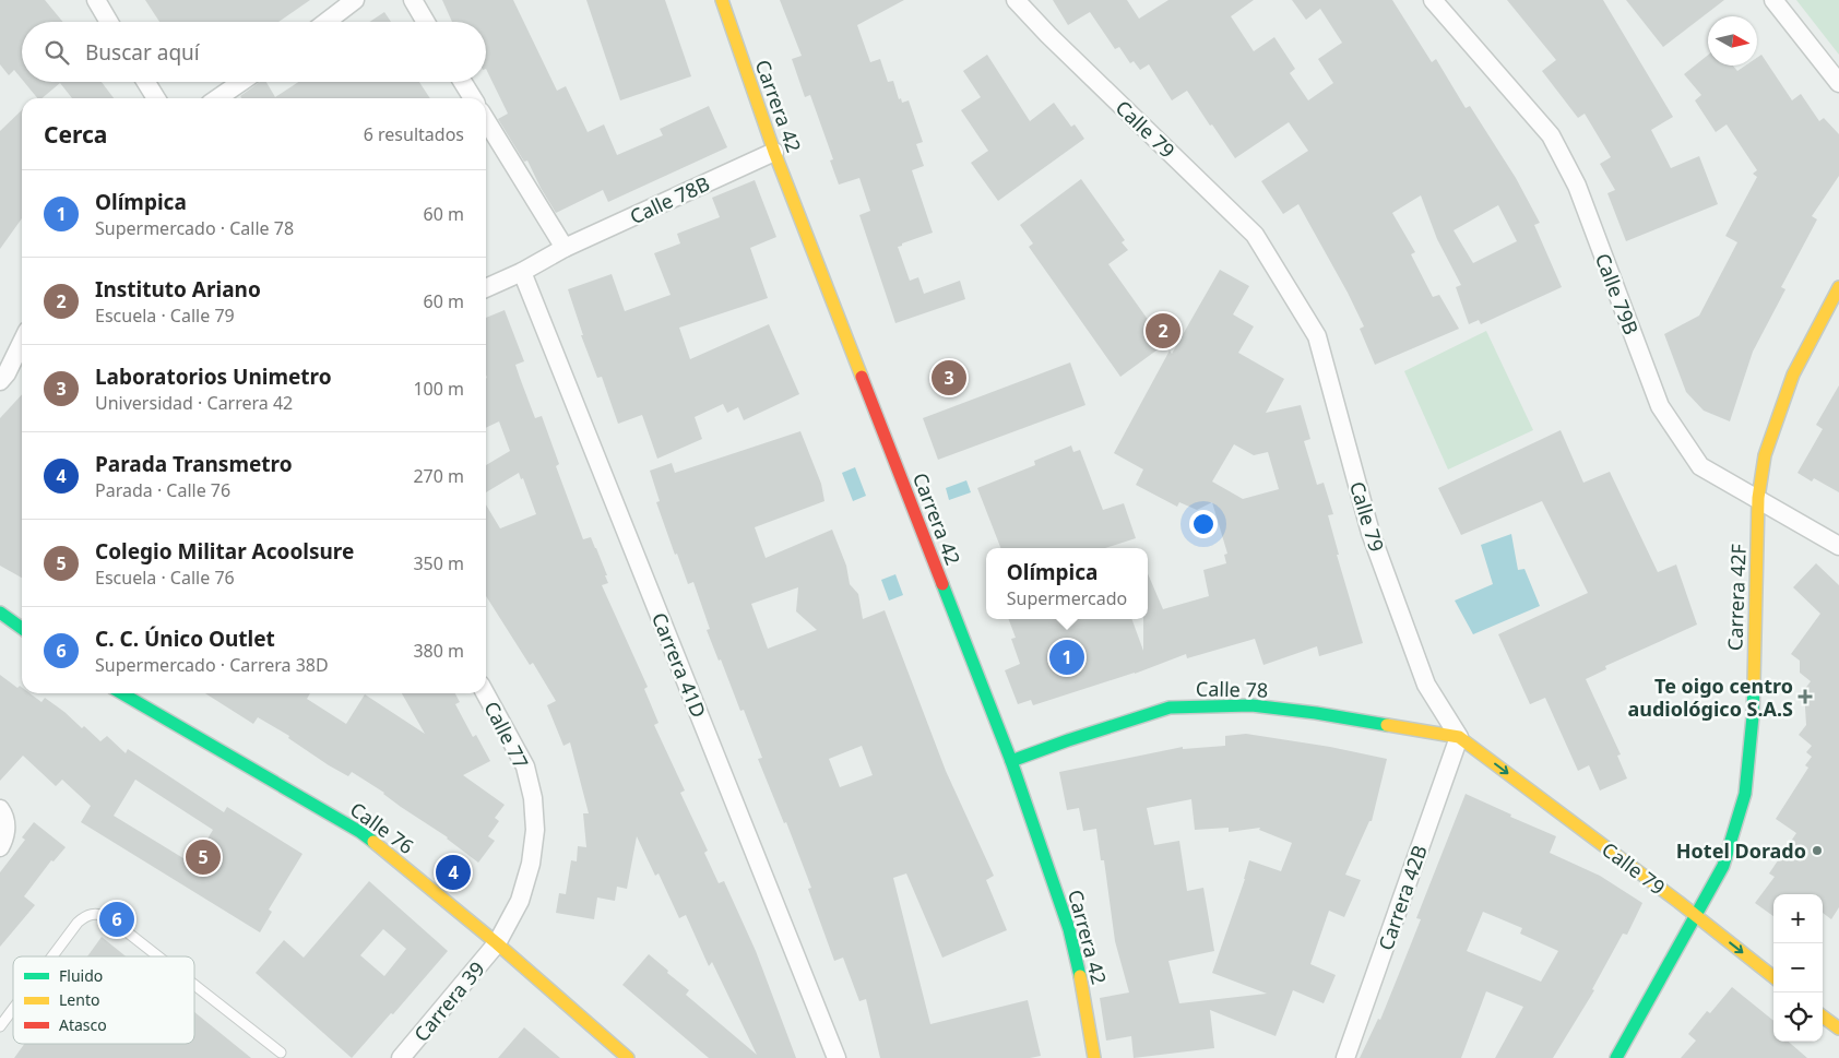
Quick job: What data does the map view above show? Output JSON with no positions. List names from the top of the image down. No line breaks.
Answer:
{"streets":{"street":["Carrera 42","Calle 79","Calle 78B","Calle 79B","Carrera 42F","Carrera 41D","Calle 78","Calle 77","Calle 76","Carrera 42B","Carrera 39"]},"crossings":[["Carrera 42","Calle 78B"],["Carrera 42","Calle 78"],["Calle 79","Carrera 42F"],["Calle 79","Calle 78"],["Calle 79","Carrera 42B"],["Calle 78B","Carrera 41D"],["Calle 79B","Carrera 42F"],["Calle 78","Carrera 42B"],["Calle 77","Calle 76"],["Calle 77","Carrera 39"],["Calle 76","Carrera 39"]],"places":{"health":["Te oigo centro audiológico S.A.S"],"other":["Hotel Dorado"]},"legend":["Fluido","Lento","Atasco"],"north":"right","page":{"search":"Buscar aquí","heading":["Cerca","6 resultados"],"list":[{"mark":"1","name":"Olímpica","note":"Supermercado · Calle 78","value":"60 m"},{"mark":"2","name":"Instituto Ariano","note":"Escuela · Calle 79","value":"60 m"},{"mark":"3","name":"Laboratorios Unimetro","note":"Universidad · Carrera 42","value":"100 m"},{"mark":"4","name":"Parada Transmetro","note":"Parada · Calle 76","value":"270 m"},{"mark":"5","name":"Colegio Militar Acoolsure","note":"Escuela · Calle 76","value":"350 m"},{"mark":"6","name":"C. C. Único Outlet","note":"Supermercado · Carrera 38D","value":"380 m"}],"pins":["2","3","1","5","4","6"],"popup":["Olímpica","Supermercado"],"map_buttons":["+","−"]}}
